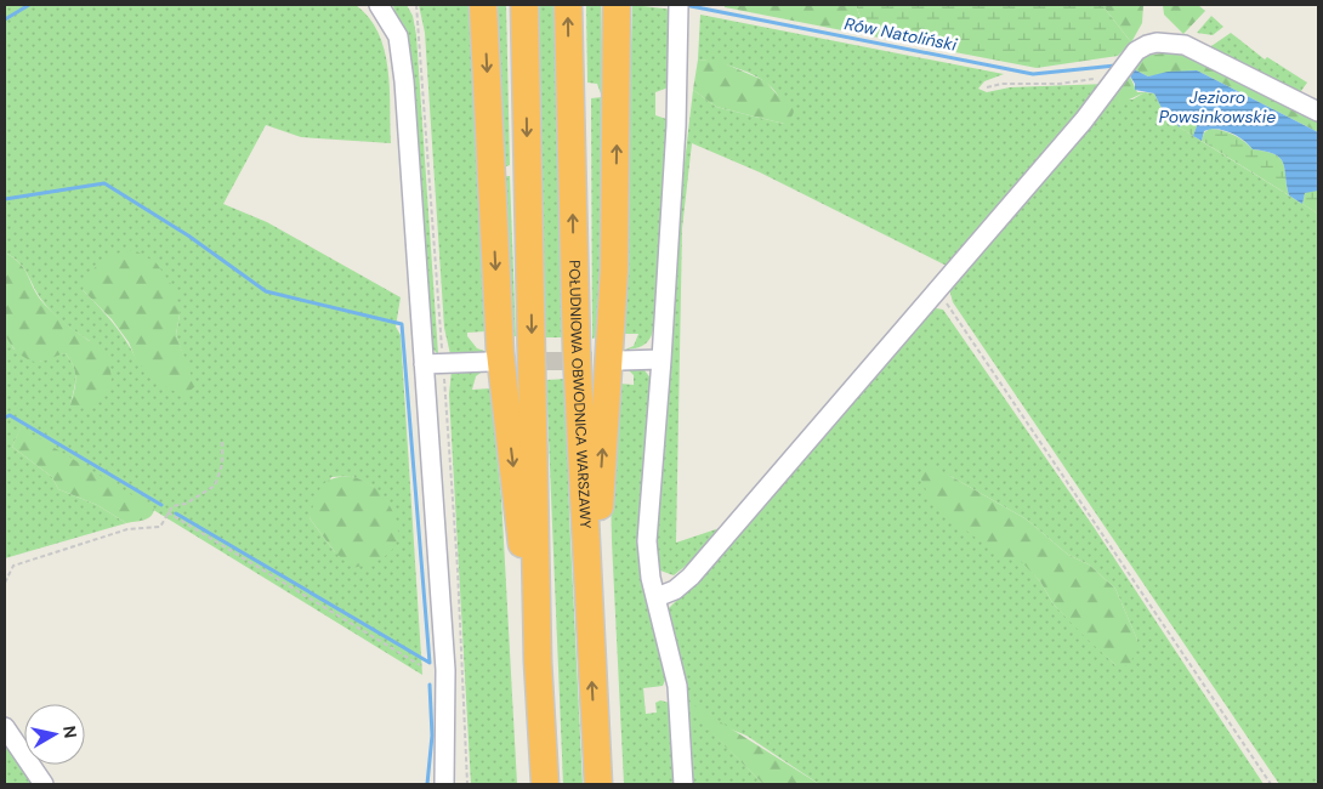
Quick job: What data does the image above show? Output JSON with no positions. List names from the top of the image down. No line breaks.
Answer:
{"streets":{"highway":["POŁUDNIOWA OBWODNICA WARSZAWY"]},"water":["Rów Natoliński","Jezioro Powsinkowskie"],"north":"right"}
